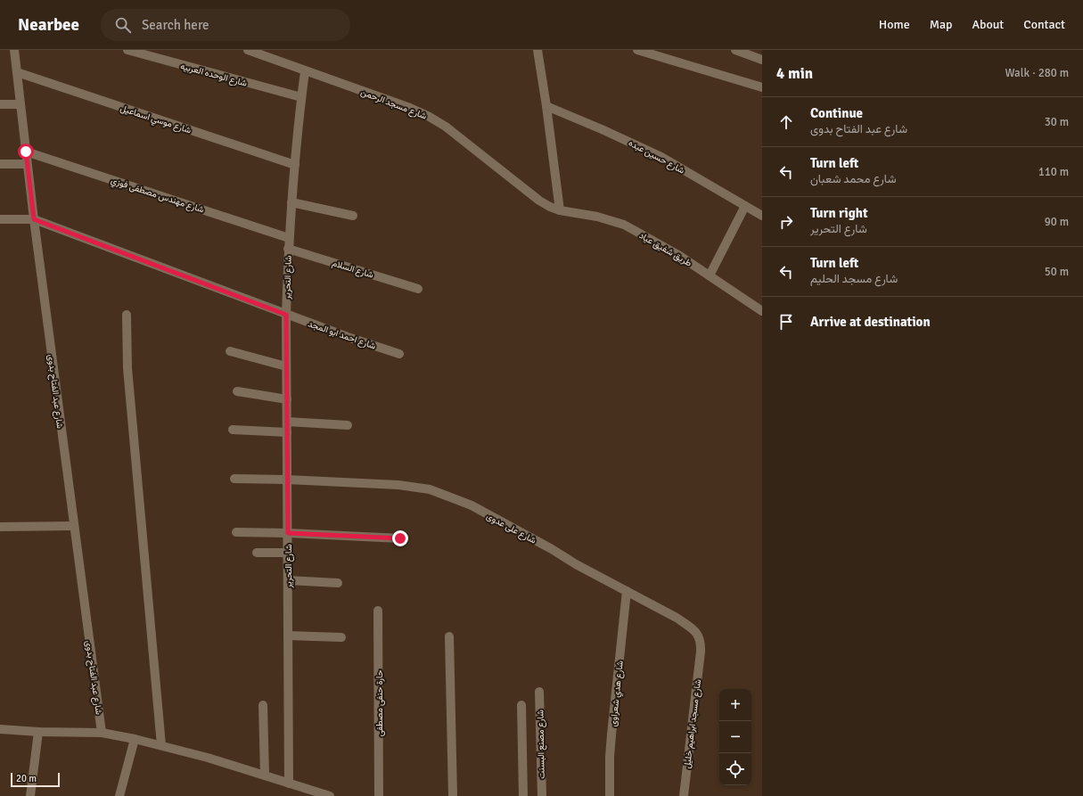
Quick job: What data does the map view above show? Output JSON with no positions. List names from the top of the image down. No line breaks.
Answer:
{"streets":{"street":["شارع الوحده العربيه","شارع مسجد الرحمن","شارع موسي اسماعيل","شارع حسين عبده","شارع مهندس مصطفى فوزي","طريق شفيق عياد","شارع السلام","شارع التحرير","شارع احمد ابو المجد","شارع عبد الفتاح بدوى","شارع على عدوى","شارع هدي شعراوى","حارة حنفى مصطفى","شارع مسجد ابراهيم خليل","شارع مصنع البسنت"]},"crossings":[["شارع الوحده العربيه","شارع التحرير"],["شارع مسجد الرحمن","طريق شفيق عياد"],["شارع مسجد الرحمن","شارع التحرير"],["شارع موسي اسماعيل","شارع التحرير"],["شارع موسي اسماعيل","شارع عبد الفتاح بدوى"],["شارع مهندس مصطفى فوزي","شارع التحرير"],["شارع مهندس مصطفى فوزي","شارع عبد الفتاح بدوى"],["شارع السلام","شارع التحرير"],["شارع التحرير","شارع احمد ابو المجد"],["شارع التحرير","شارع على عدوى"],["شارع احمد ابو المجد","شارع عبد الفتاح بدوى"],["شارع على عدوى","شارع هدي شعراوى"],["شارع على عدوى","شارع مسجد ابراهيم خليل"]],"scale_bar":"20 m","page":{"header":"Nearbee","search":"Search here","nav":["Home","Map","About","Contact"],"heading":["4 min","Walk · 280 m"],"list":[["Continue","شارع عبد الفتاح بدوى","30 m"],["Turn left","شارع محمد شعبان","110 m"],["Turn right","شارع التحرير","90 m"],["Turn left","شارع مسجد الحليم","50 m"],"Arrive at destination"],"map_buttons":["+","−"],"scale":"20 m"}}
